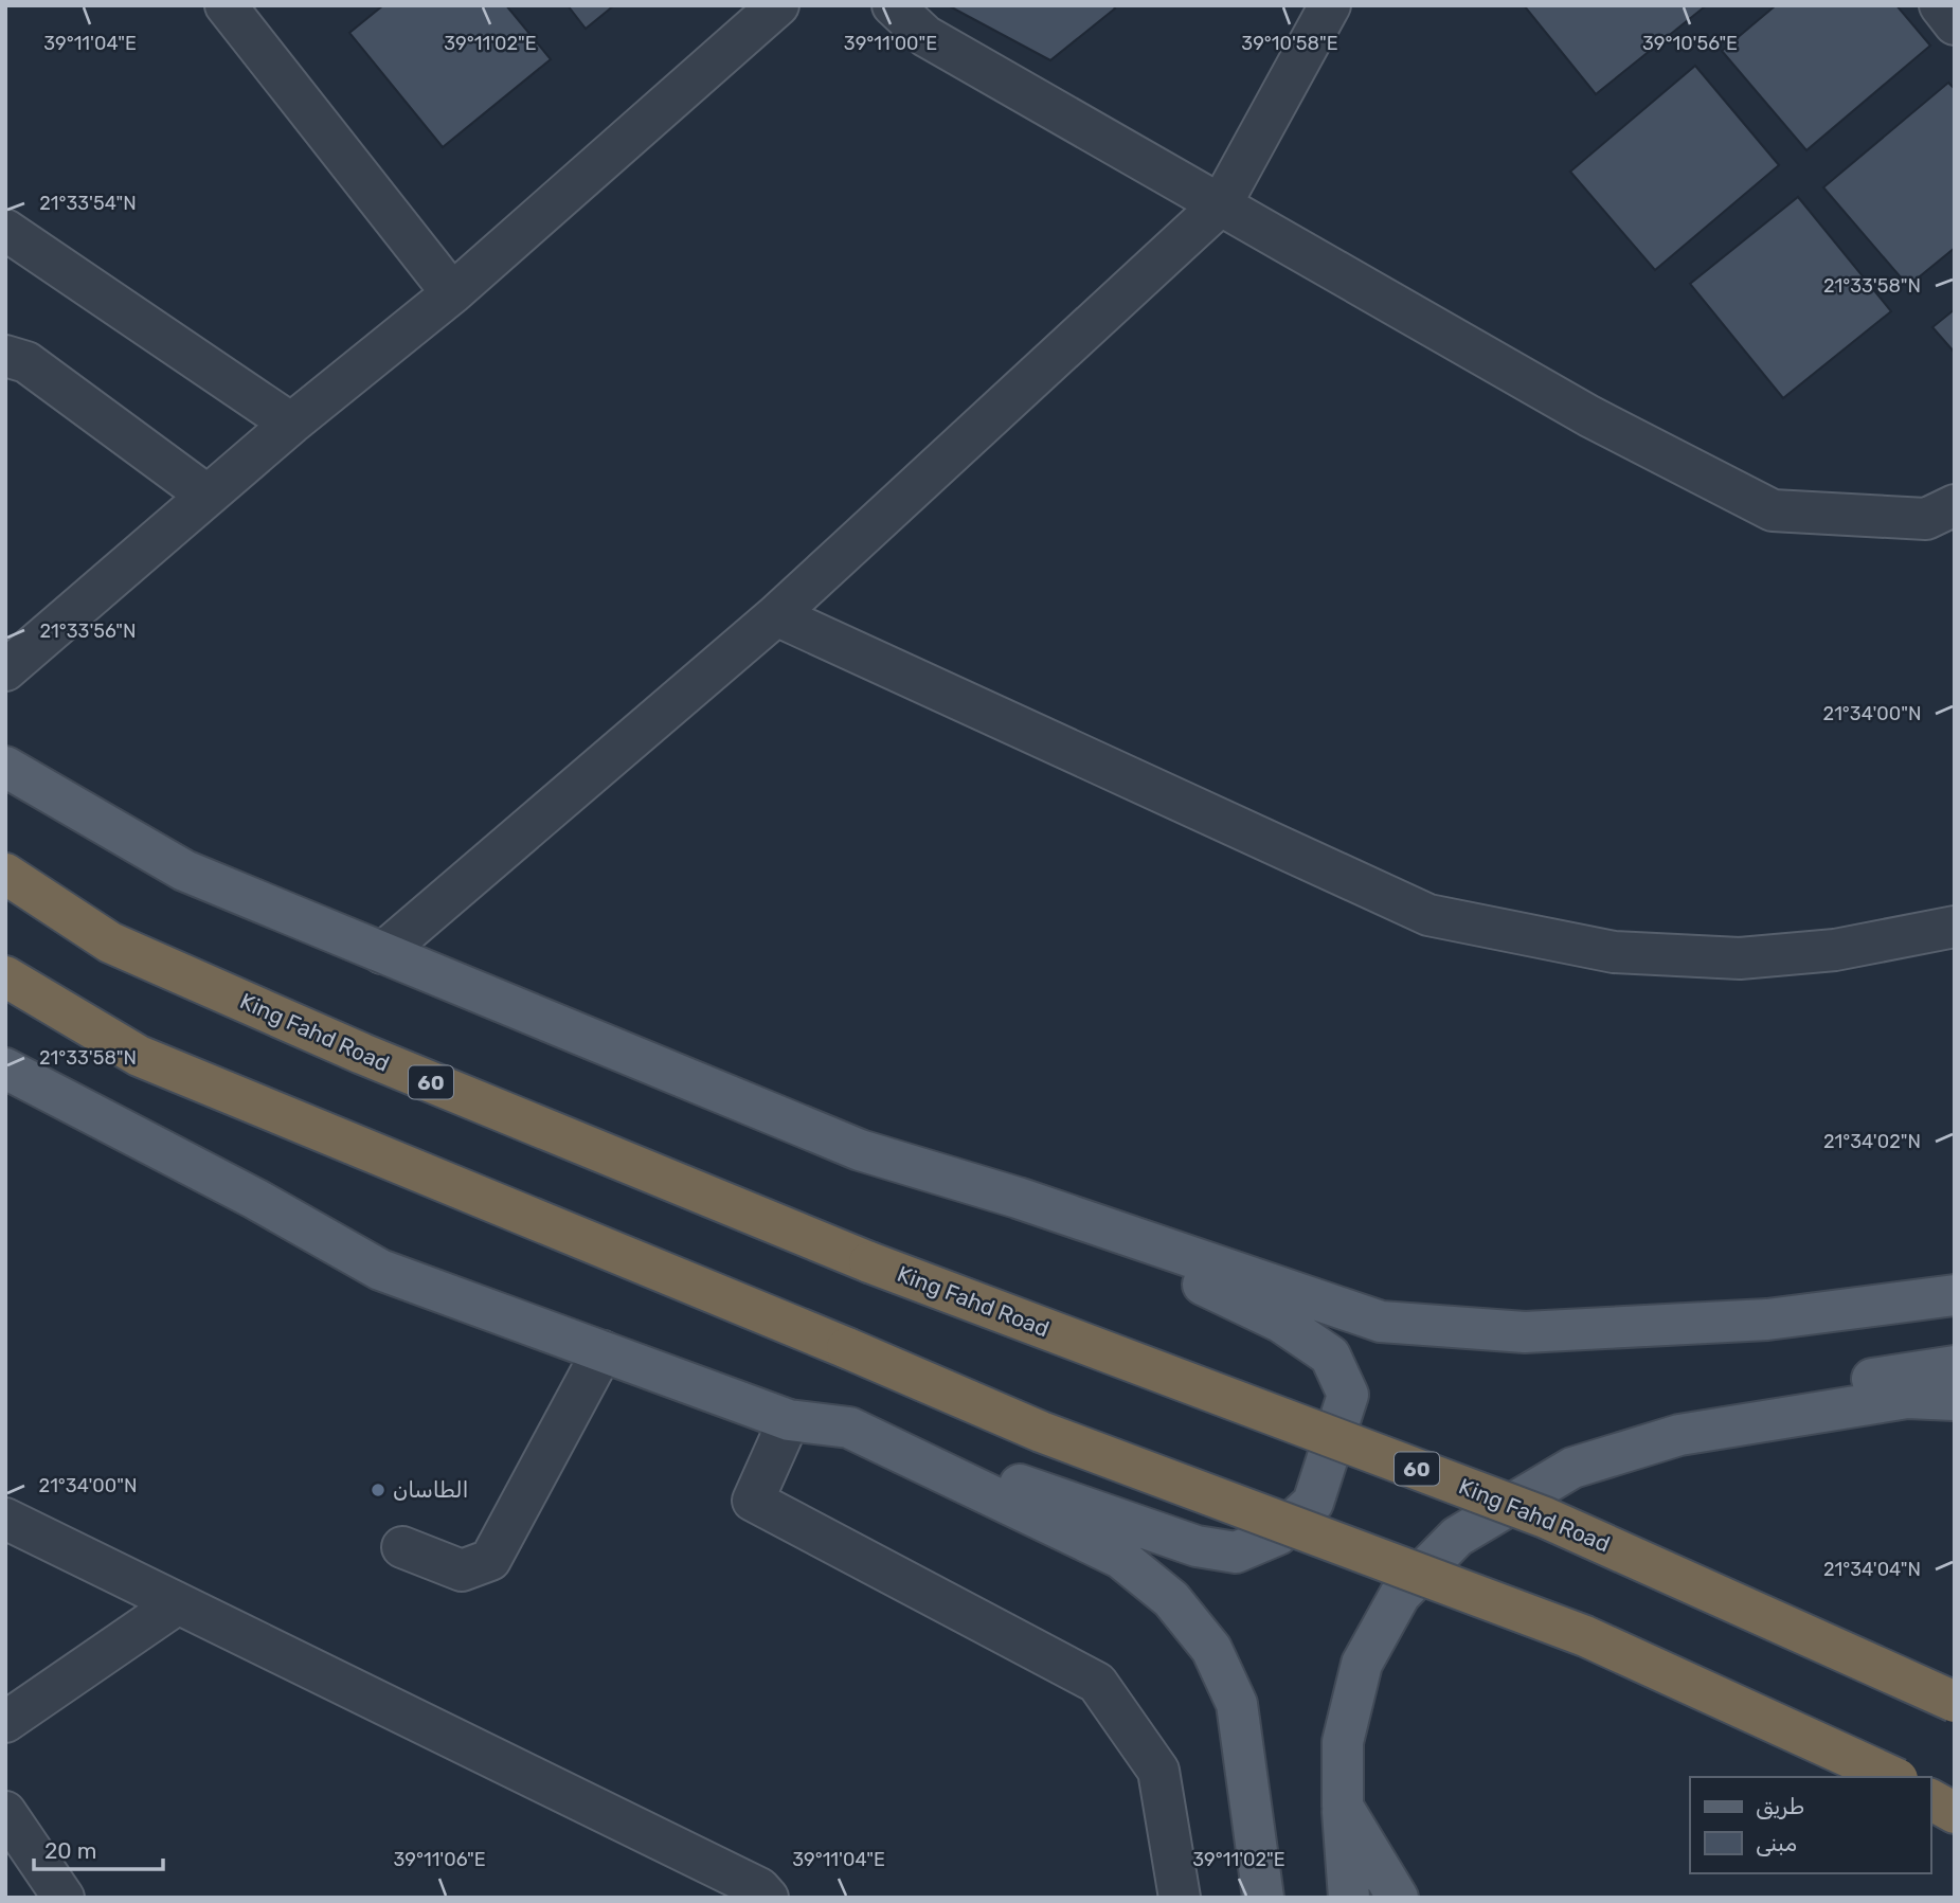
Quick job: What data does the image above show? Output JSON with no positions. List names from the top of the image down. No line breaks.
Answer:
{"streets":{"highway":["King Fahd Road","60"]},"places":["الطاسان"],"legend":["طريق","مبنى"],"scale_bar":"20 m","coordinates":["39°11'04\"E","39°11'02\"E","39°11'00\"E","39°10'58\"E","39°10'56\"E","21°33'54\"N","21°33'58\"N","21°33'56\"N","21°34'00\"N","21°34'02\"N","21°34'04\"N","39°11'06\"E"]}
